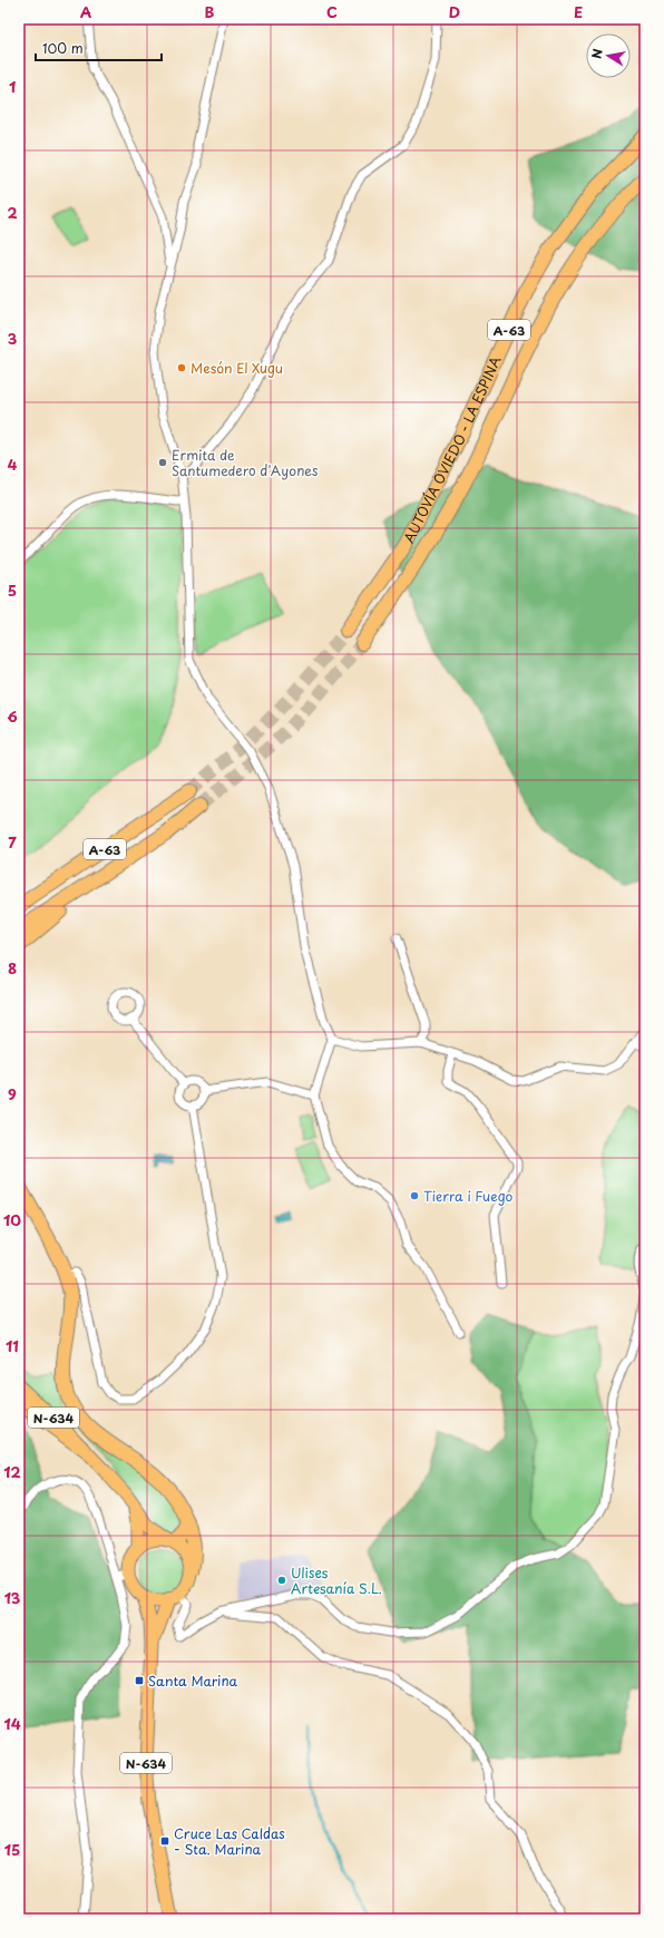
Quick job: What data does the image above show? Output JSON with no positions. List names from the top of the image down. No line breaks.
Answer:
{"streets":{"highway":["A-63","AUTOVÍA OVIEDO - LA ESPINA","N-634"]},"places":{"other":["Mesón El Xugu","Ermita de Santumedero d'Ayones","Tierra i Fuego","Ulises Artesanía S.L."],"transit":["Santa Marina","Cruce Las Caldas - Sta. Marina"]},"scale_bar":"100 m","north":"left","grid":{"columns":["A","B","C","D","E"],"rows":["1","2","3","4","5","6","7","8","9","10","11","12","13","14","15"]}}
